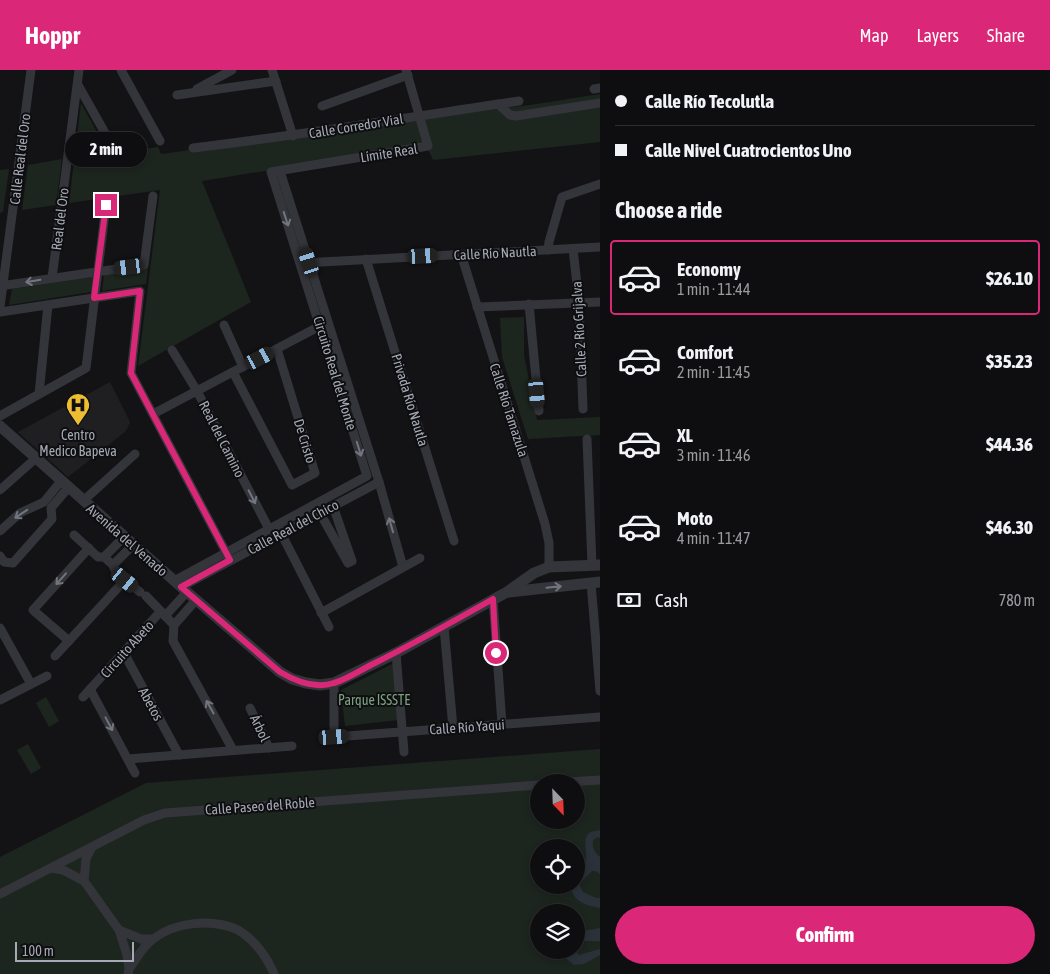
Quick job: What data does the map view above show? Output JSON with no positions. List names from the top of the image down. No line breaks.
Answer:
{"streets":{"street":["Calle Corredor Vial","Límite Real","Calle Real del Oro","Real del Oro","Calle Río Nautla","Calle 2 Río Grijalva","Circuito Real del Monte","Privada Río Nautla","Calle Río Tamazula","Real del Camino","De Cristo","Calle Real del Chico","Avenida del Venado","Circuito Abeto","Abetos","Calle Río Yaqui","Árbol","Calle Paseo del Roble"]},"crossings":[["Calle Corredor Vial","Límite Real"],["Límite Real","Circuito Real del Monte"],["Calle Río Nautla","Calle 2 Río Grijalva"],["Calle Río Nautla","Circuito Real del Monte"],["Calle Río Nautla","Privada Río Nautla"],["Calle Río Nautla","Calle Río Tamazula"],["Circuito Real del Monte","Real del Camino"],["Circuito Real del Monte","Calle Real del Chico"],["Real del Camino","Calle Real del Chico"],["Calle Real del Chico","Avenida del Venado"],["Avenida del Venado","Calle Río Yaqui"],["Circuito Abeto","Abetos"]],"parks":["Parque ISSSTE"],"places":{"hospital":["Centro Medico Bapeva"]},"scale_bar":"100 m","north":"bottom right","page":{"header":"Hoppr","nav":["Map","Layers","Share"],"banner":["Calle Río Tecolutla","Calle Nivel Cuatrocientos Uno"],"bubble":"2 min","heading":"Choose a ride","list":[{"name":"Economy","note":"1 min · 11:44","value":"$26.10"},{"name":"Comfort","note":"2 min · 11:45","value":"$35.23"},{"name":"XL","note":"3 min · 11:46","value":"$44.36"},{"name":"Moto","note":"4 min · 11:47","value":"$46.30"}],"pay":["Cash","780 m"],"buttons":"Confirm","scale":"100 m"}}
